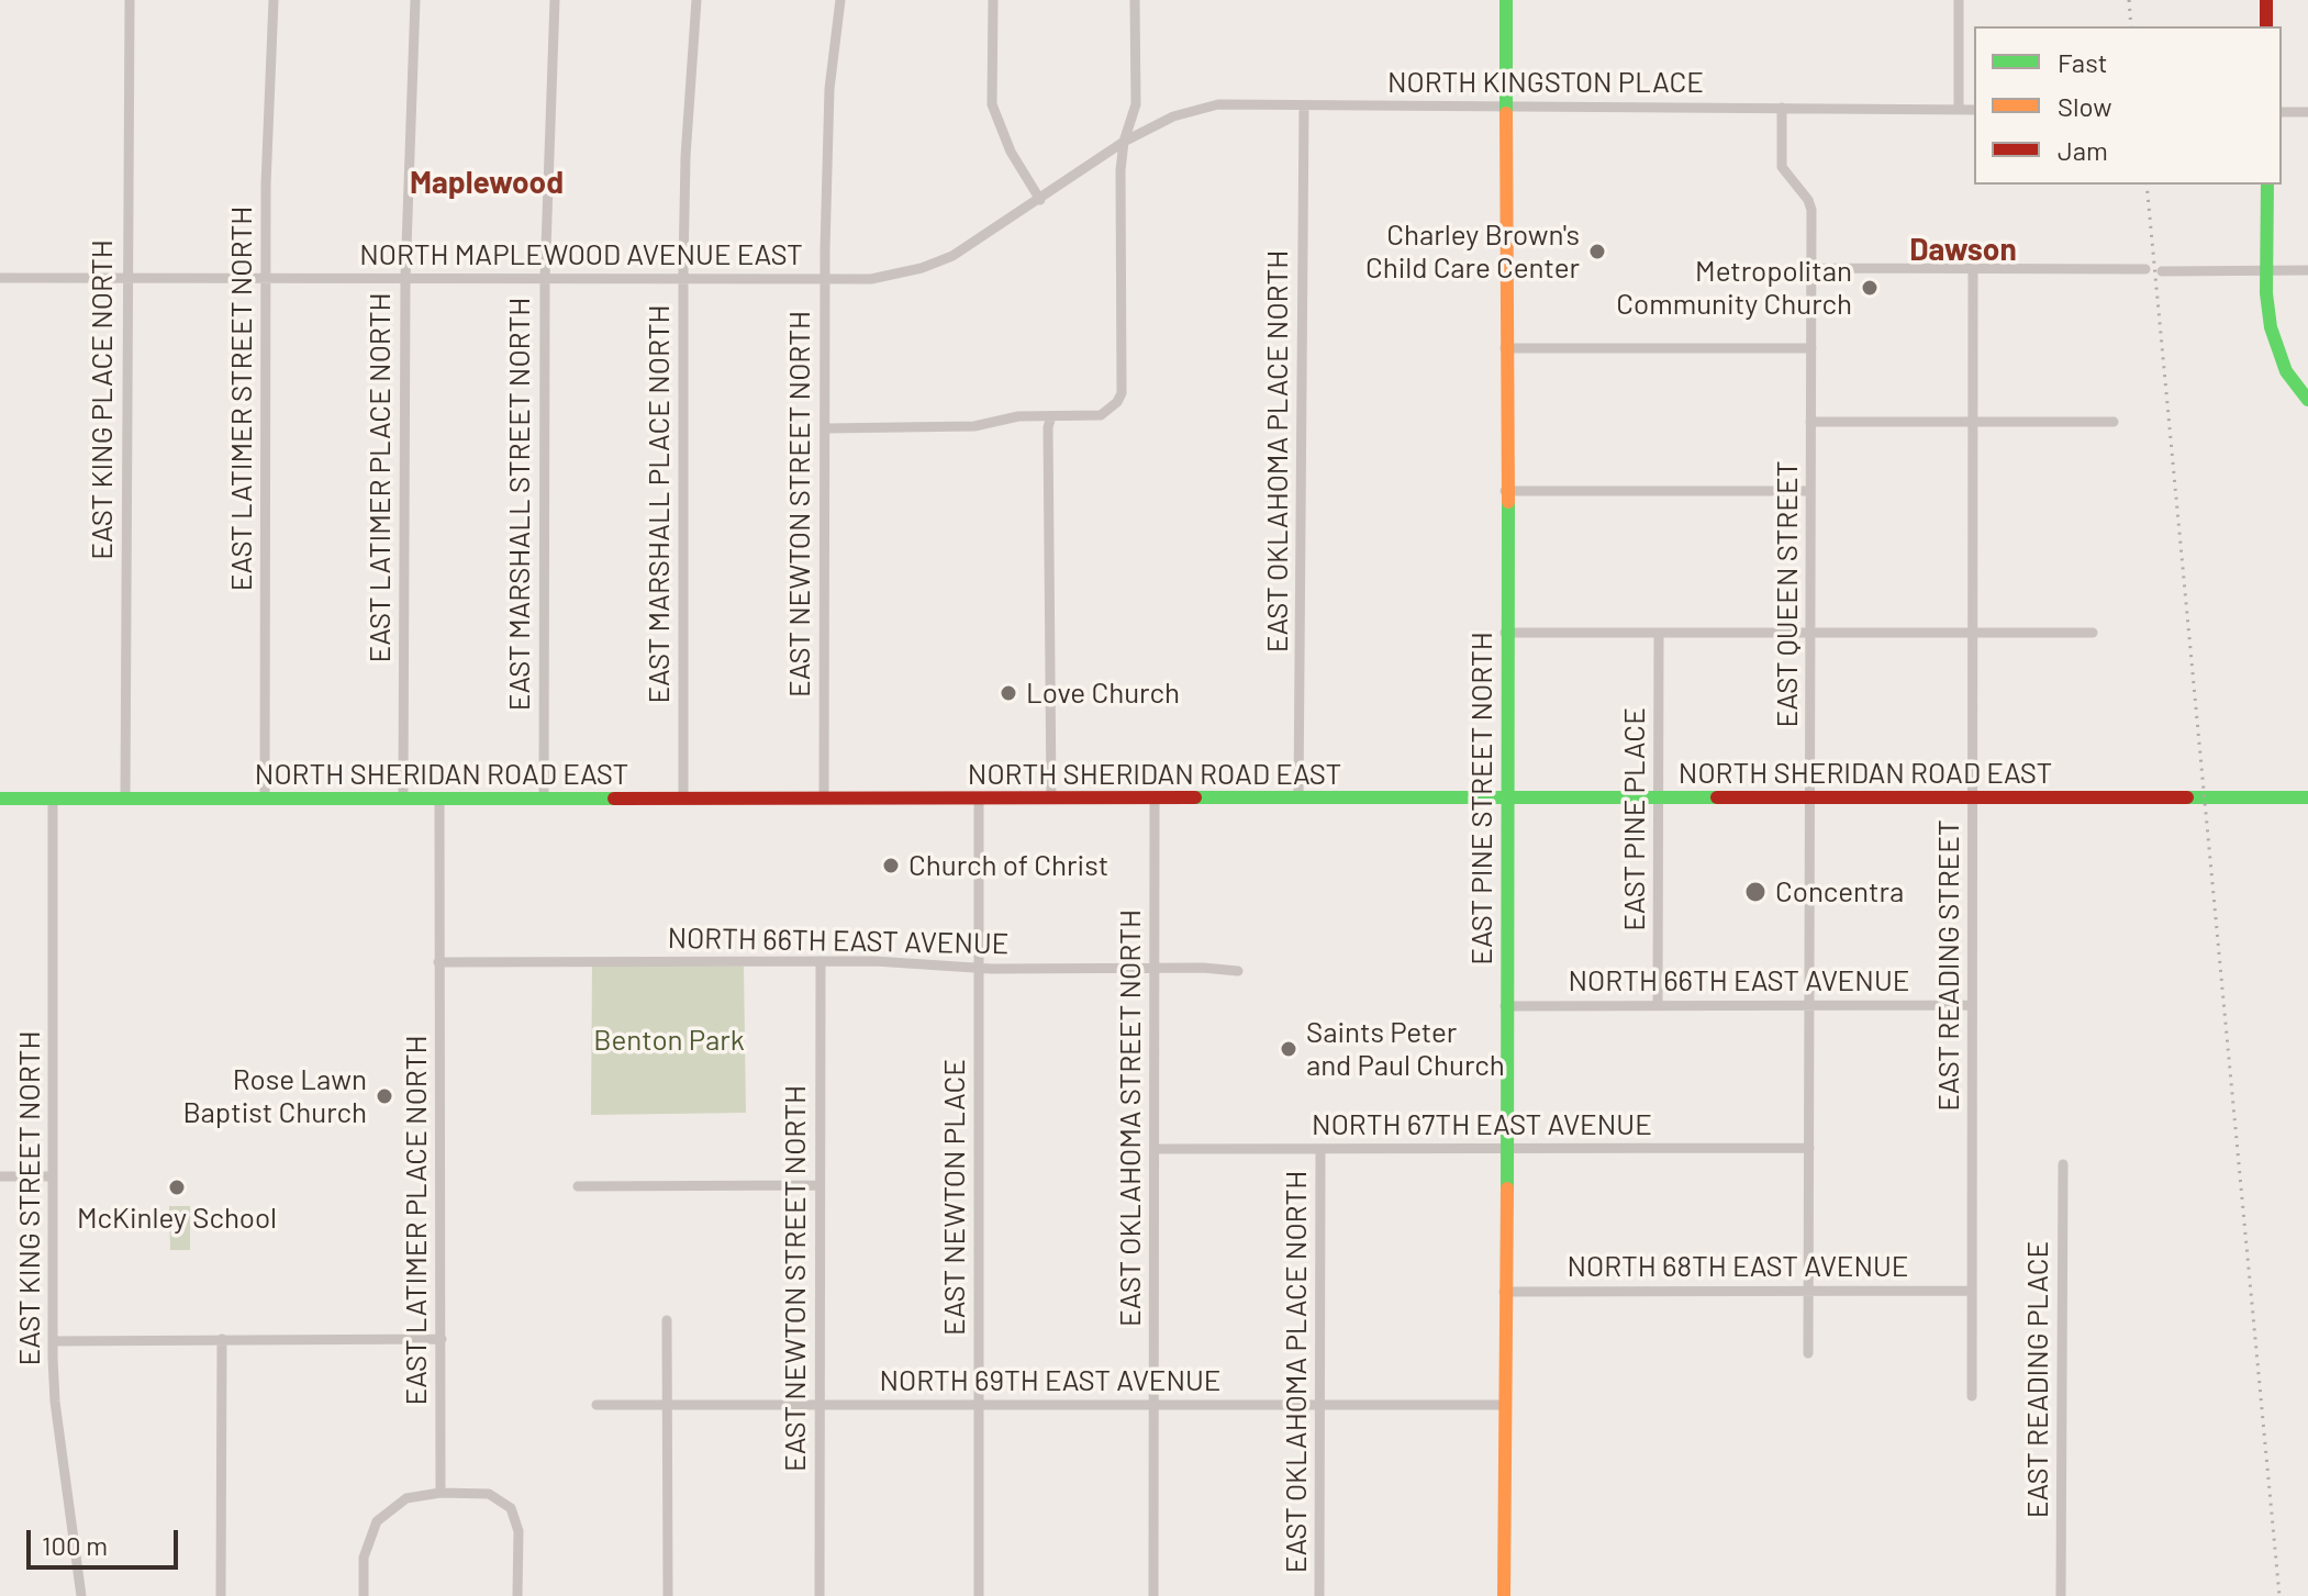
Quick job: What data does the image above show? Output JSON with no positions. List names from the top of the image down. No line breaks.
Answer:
{"streets":{"main road":["NORTH SHERIDAN ROAD EAST","EAST PINE STREET NORTH"],"street":["NORTH KINGSTON PLACE","NORTH MAPLEWOOD AVENUE EAST","EAST LATIMER STREET NORTH","EAST KING PLACE NORTH","EAST OKLAHOMA PLACE NORTH","EAST LATIMER PLACE NORTH","EAST MARSHALL STREET NORTH","EAST MARSHALL PLACE NORTH","EAST NEWTON STREET NORTH","EAST QUEEN STREET","EAST PINE PLACE","NORTH 66TH EAST AVENUE","EAST READING STREET","EAST OKLAHOMA STREET NORTH","NORTH 67TH EAST AVENUE","EAST NEWTON PLACE","EAST KING STREET NORTH","NORTH 68TH EAST AVENUE","EAST READING PLACE","NORTH 69TH EAST AVENUE"]},"crossings":[["NORTH KINGSTON PLACE","NORTH MAPLEWOOD AVENUE EAST"],["NORTH KINGSTON PLACE","EAST OKLAHOMA PLACE NORTH"],["NORTH KINGSTON PLACE","EAST QUEEN STREET"],["NORTH KINGSTON PLACE","EAST PINE STREET NORTH"],["NORTH MAPLEWOOD AVENUE EAST","EAST LATIMER STREET NORTH"],["NORTH MAPLEWOOD AVENUE EAST","EAST KING PLACE NORTH"],["NORTH MAPLEWOOD AVENUE EAST","EAST LATIMER PLACE NORTH"],["NORTH MAPLEWOOD AVENUE EAST","EAST MARSHALL STREET NORTH"],["NORTH MAPLEWOOD AVENUE EAST","EAST MARSHALL PLACE NORTH"],["NORTH MAPLEWOOD AVENUE EAST","EAST NEWTON STREET NORTH"],["EAST LATIMER STREET NORTH","NORTH SHERIDAN ROAD EAST"],["EAST KING PLACE NORTH","NORTH SHERIDAN ROAD EAST"],["EAST OKLAHOMA PLACE NORTH","NORTH SHERIDAN ROAD EAST"],["EAST OKLAHOMA PLACE NORTH","NORTH 67TH EAST AVENUE"],["EAST OKLAHOMA PLACE NORTH","NORTH 69TH EAST AVENUE"],["EAST LATIMER PLACE NORTH","NORTH SHERIDAN ROAD EAST"],["EAST LATIMER PLACE NORTH","NORTH 66TH EAST AVENUE"],["EAST MARSHALL STREET NORTH","NORTH SHERIDAN ROAD EAST"],["EAST MARSHALL PLACE NORTH","NORTH SHERIDAN ROAD EAST"],["EAST NEWTON STREET NORTH","NORTH SHERIDAN ROAD EAST"],["EAST NEWTON STREET NORTH","NORTH 66TH EAST AVENUE"],["EAST NEWTON STREET NORTH","NORTH 69TH EAST AVENUE"],["EAST QUEEN STREET","NORTH SHERIDAN ROAD EAST"],["EAST QUEEN STREET","NORTH 66TH EAST AVENUE"],["EAST QUEEN STREET","NORTH 67TH EAST AVENUE"],["EAST QUEEN STREET","NORTH 68TH EAST AVENUE"],["NORTH SHERIDAN ROAD EAST","EAST PINE STREET NORTH"],["NORTH SHERIDAN ROAD EAST","EAST PINE PLACE"],["NORTH SHERIDAN ROAD EAST","EAST READING STREET"],["NORTH SHERIDAN ROAD EAST","EAST OKLAHOMA STREET NORTH"],["NORTH SHERIDAN ROAD EAST","EAST NEWTON PLACE"],["NORTH SHERIDAN ROAD EAST","EAST KING STREET NORTH"],["EAST PINE STREET NORTH","NORTH 66TH EAST AVENUE"],["EAST PINE STREET NORTH","NORTH 67TH EAST AVENUE"],["EAST PINE STREET NORTH","NORTH 68TH EAST AVENUE"],["EAST PINE STREET NORTH","NORTH 69TH EAST AVENUE"],["EAST PINE PLACE","NORTH 66TH EAST AVENUE"],["NORTH 66TH EAST AVENUE","EAST READING STREET"],["NORTH 66TH EAST AVENUE","EAST OKLAHOMA STREET NORTH"],["NORTH 66TH EAST AVENUE","EAST NEWTON PLACE"],["EAST READING STREET","NORTH 68TH EAST AVENUE"],["EAST OKLAHOMA STREET NORTH","NORTH 67TH EAST AVENUE"],["EAST OKLAHOMA STREET NORTH","NORTH 69TH EAST AVENUE"],["EAST NEWTON PLACE","NORTH 69TH EAST AVENUE"]],"districts":["Maplewood","Dawson"],"parks":["Benton Park"],"places":["Charley Brown's Child Care Center","Metropolitan Community Church","Love Church","Church of Christ","Concentra","Saints Peter and Paul Church","Rose Lawn Baptist Church","McKinley School"],"legend":["Fast","Slow","Jam"],"scale_bar":"100 m"}
